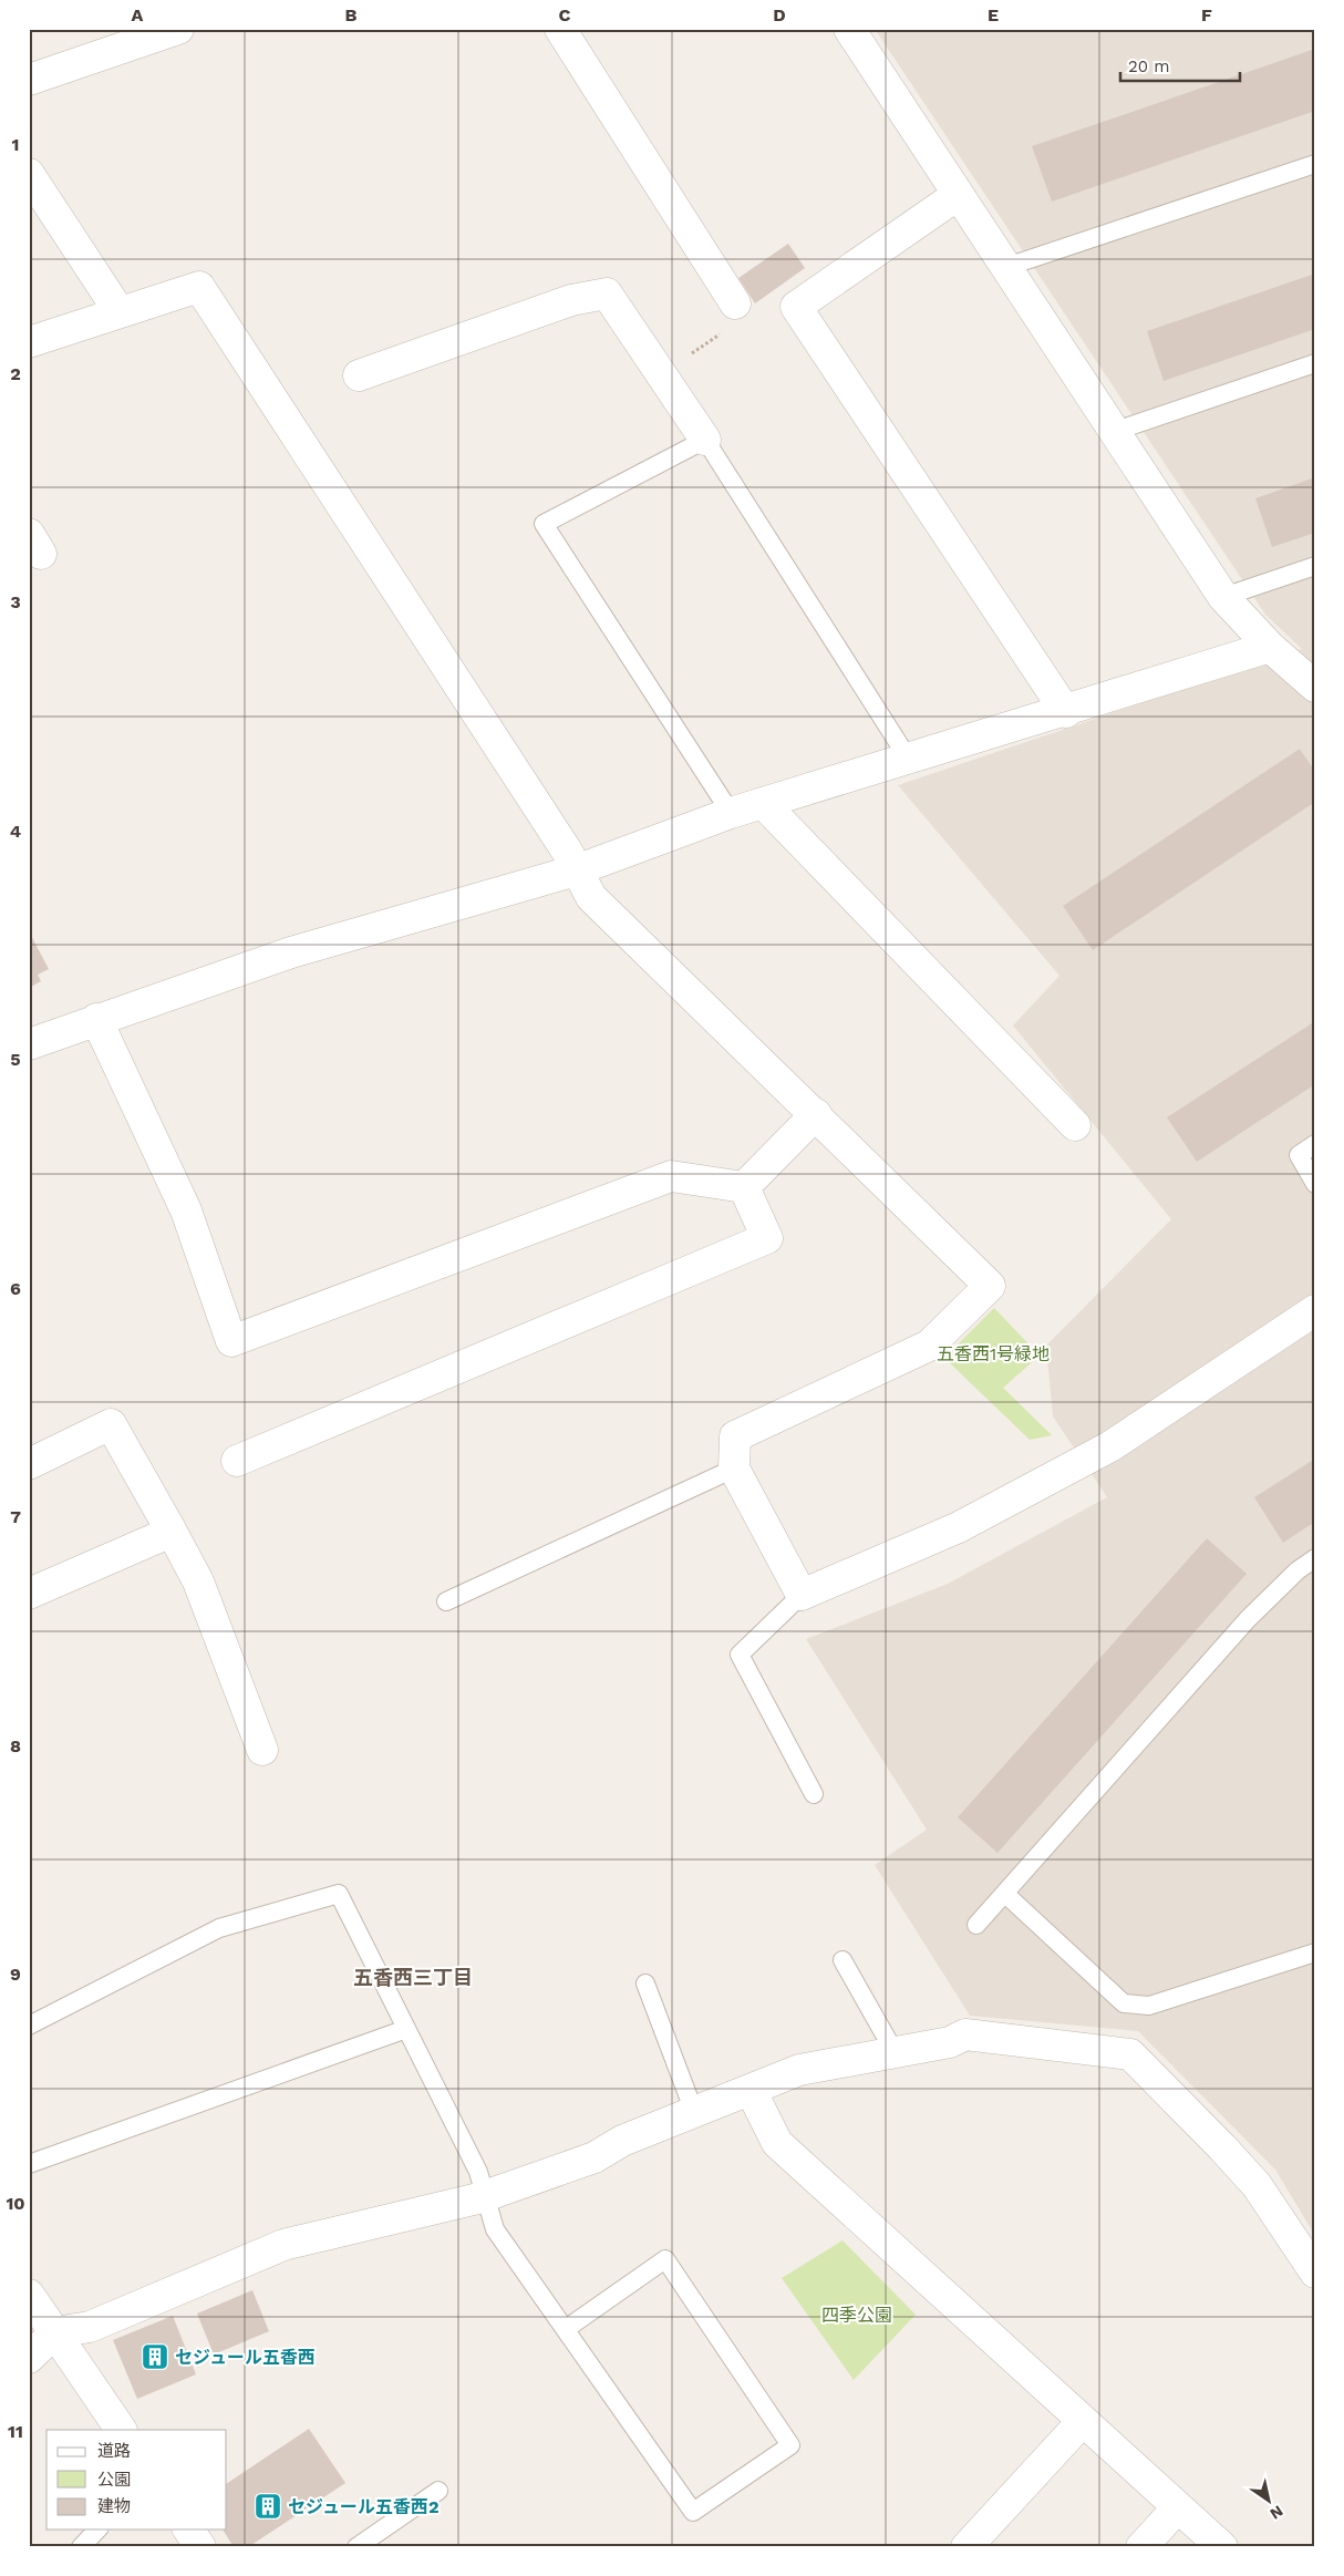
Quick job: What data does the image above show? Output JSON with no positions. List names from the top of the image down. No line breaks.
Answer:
{"districts":["五香西三丁目"],"parks":["五香西1号緑地","四季公園"],"places":{"building":["セジュール五香西","セジュール五香西2"]},"legend":["道路","公園","建物"],"scale_bar":"20 m","north":"bottom right","grid":{"columns":["A","B","C","D","E","F"],"rows":["1","2","3","4","5","6","7","8","9","10","11"]}}
